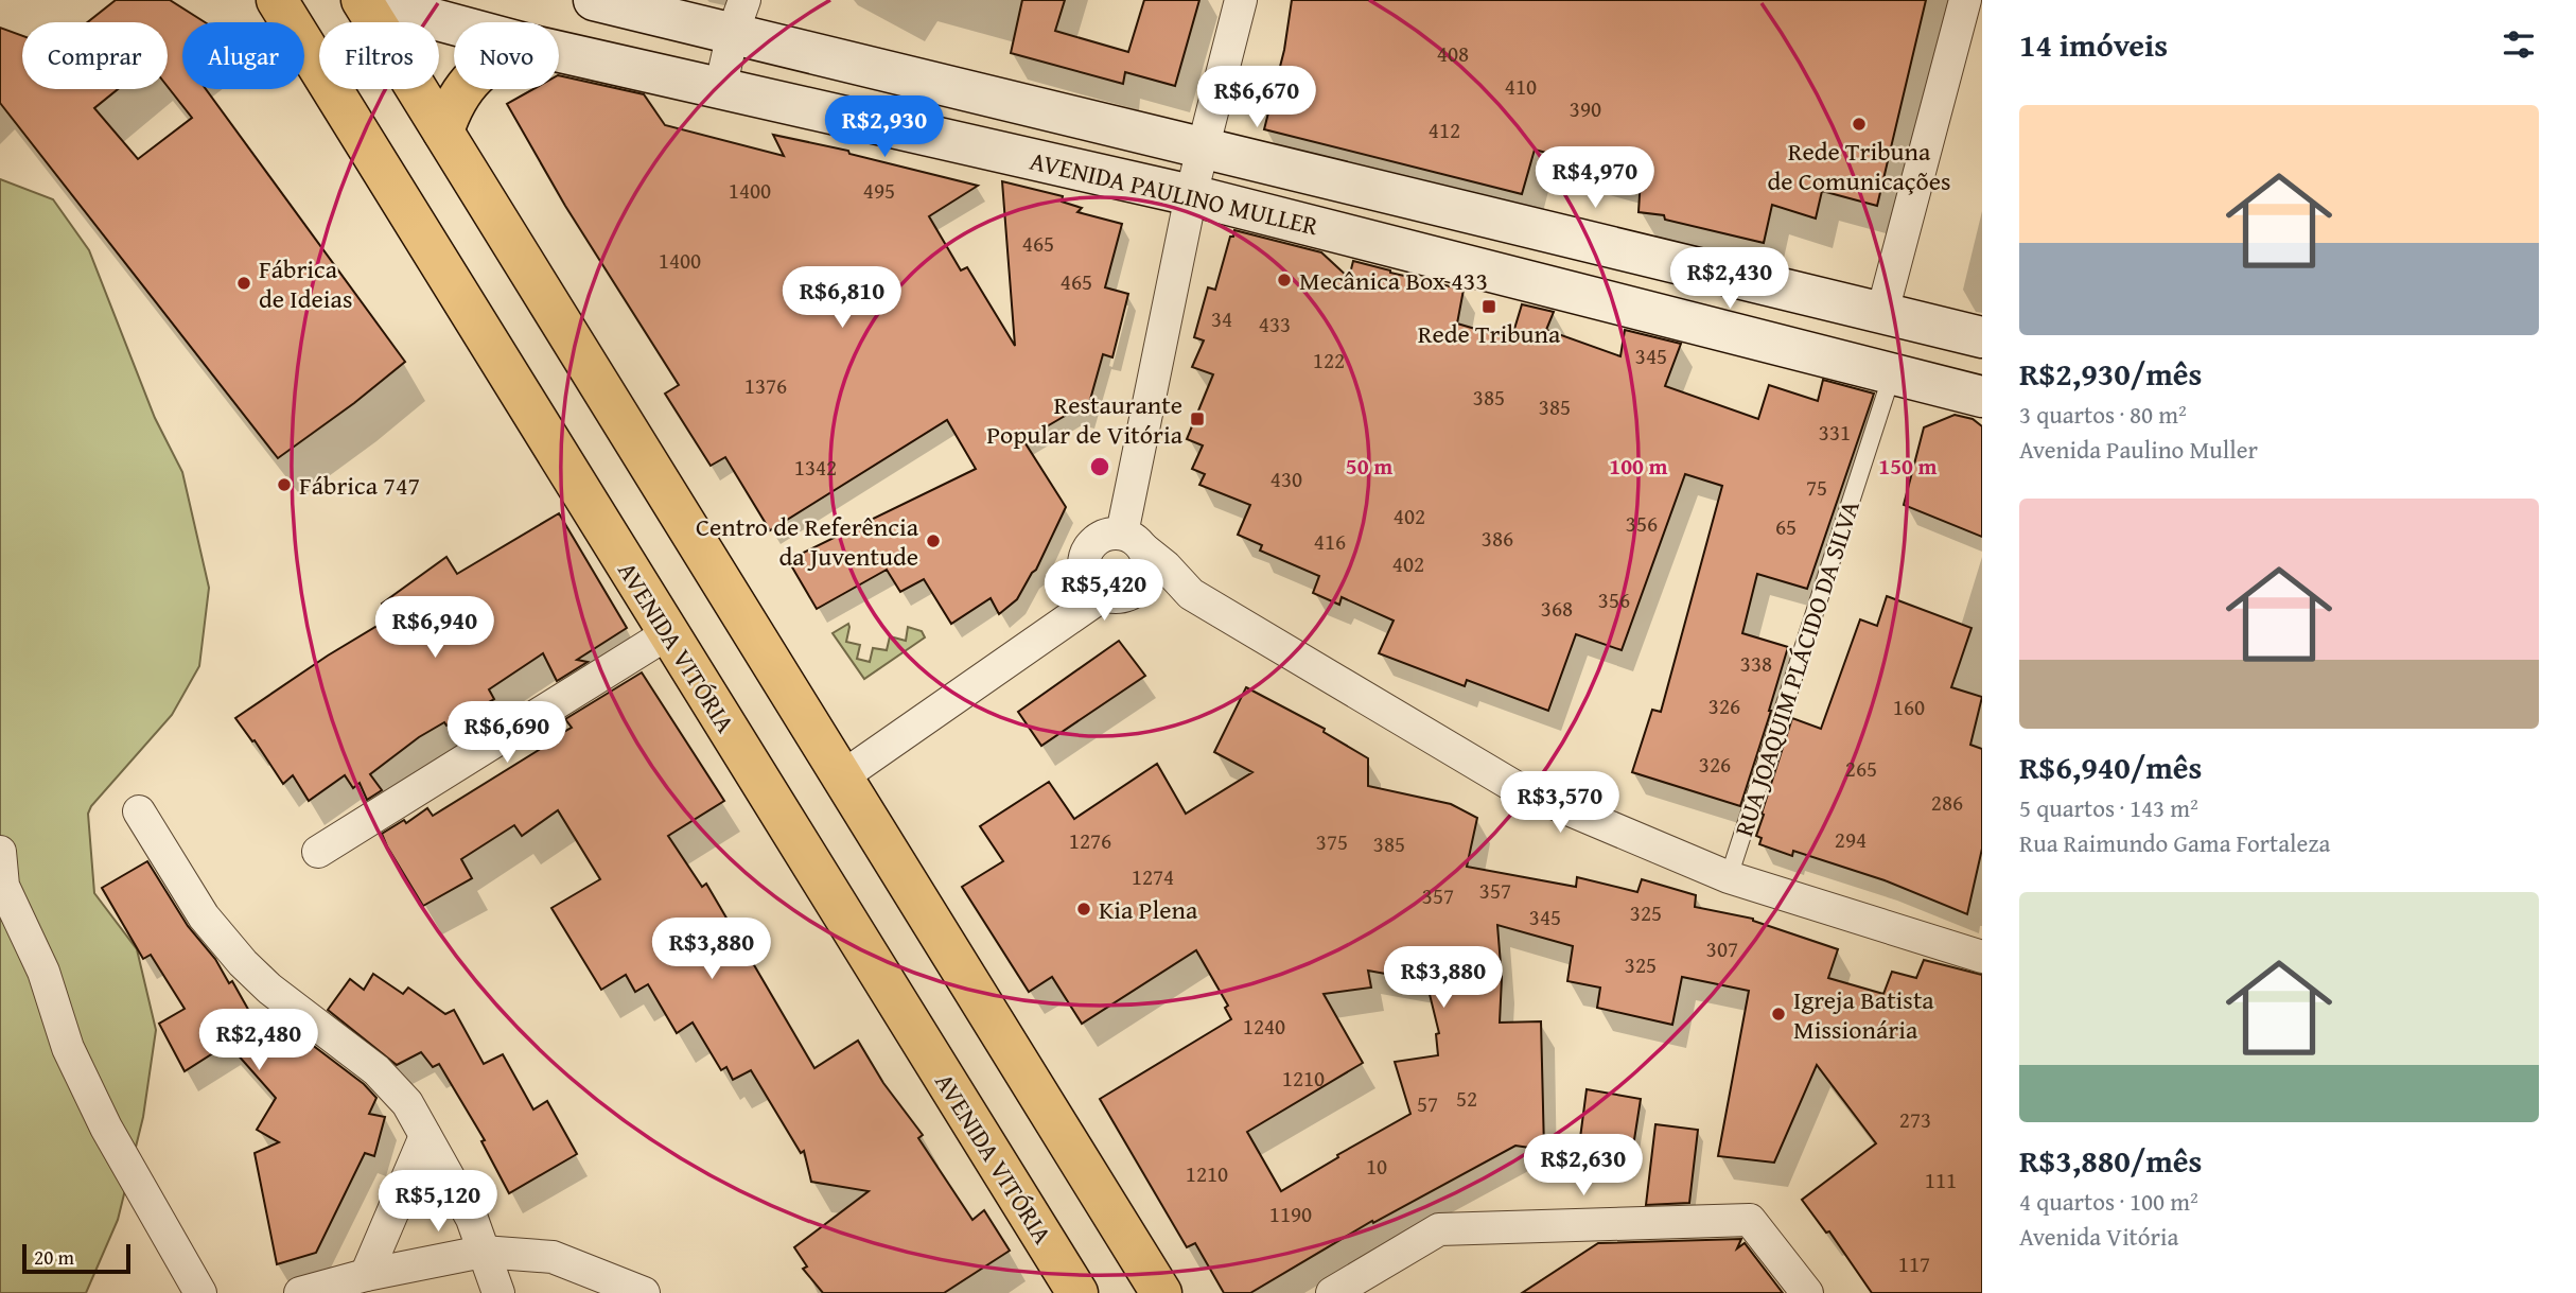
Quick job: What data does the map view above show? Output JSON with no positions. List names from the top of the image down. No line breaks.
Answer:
{"streets":{"main road":["AVENIDA PAULINO MULLER","AVENIDA VITÓRIA"],"lane":["RUA JOAQUIM PLÁCIDO DA SILVA"]},"crossings":[["AVENIDA PAULINO MULLER","RUA JOAQUIM PLÁCIDO DA SILVA"]],"places":{"other":["Rede Tribuna de Comunicações","Mecânica Box 433","Fábrica de Ideias","Fábrica 747","Centro de Referência da Juventude","Kia Plena","Igreja Batista Missionária"],"transit":["Rede Tribuna","Restaurante Popular de Vitória"]},"house_numbers":["408","410","390","412","1400","495","465","1400","465","34","433","345","122","1376","385","385","331","1342","430","75","402","356","65","386","416","402","356","368","338","326","160","326","265","286","294","1276","375","385","1274","357","357","325","345","307","325","1240","1210","52","57","273","10","1210","111","1190","117"],"scale_bar":"20 m","page":{"heading":"14 imóveis","chip":["Comprar","Alugar","Filtros","Novo"],"price":["R$6,670","R$2,930","R$4,970","R$2,430","R$6,810","R$5,420","R$6,940","R$6,690","R$3,570","R$3,880","R$3,880","R$2,480","R$2,630","R$5,120"],"list":[{"name":"R$2,930/mês","note":"3 quartos · 80 m² · Avenida Paulino Muller"},{"name":"R$6,940/mês","note":"5 quartos · 143 m² · Rua Raimundo Gama Fortaleza"},{"name":"R$3,880/mês","note":"4 quartos · 100 m² · Avenida Vitória"}],"scale":"20 m"},"rings":["50 m","100 m","150 m"]}
